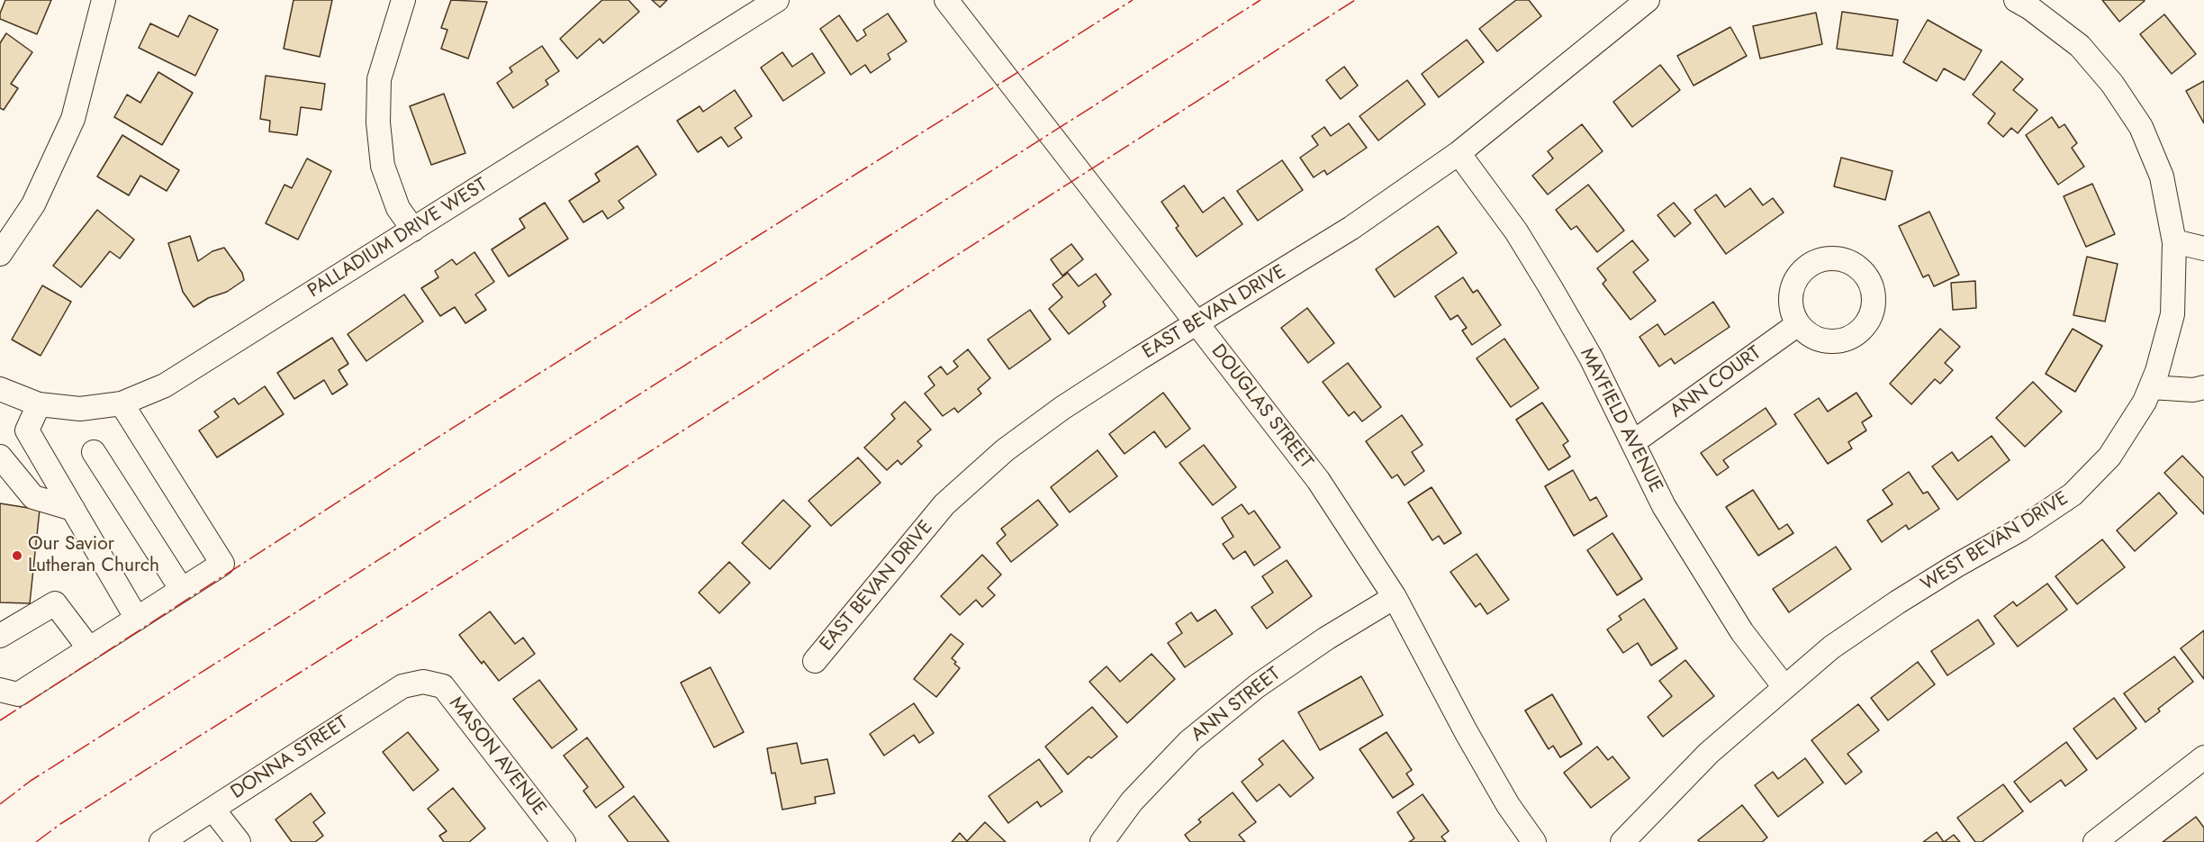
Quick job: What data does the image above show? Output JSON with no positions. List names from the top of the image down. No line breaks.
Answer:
{"streets":{"street":["PALLADIUM DRIVE WEST","EAST BEVAN DRIVE","ANN COURT","DOUGLAS STREET","MAYFIELD AVENUE","WEST BEVAN DRIVE","ANN STREET","MASON AVENUE","DONNA STREET"]},"crossings":[["EAST BEVAN DRIVE","DOUGLAS STREET"],["EAST BEVAN DRIVE","MAYFIELD AVENUE"],["ANN COURT","MAYFIELD AVENUE"],["DOUGLAS STREET","ANN STREET"],["MAYFIELD AVENUE","WEST BEVAN DRIVE"],["MASON AVENUE","DONNA STREET"]],"places":["Our Savior Lutheran Church"]}
